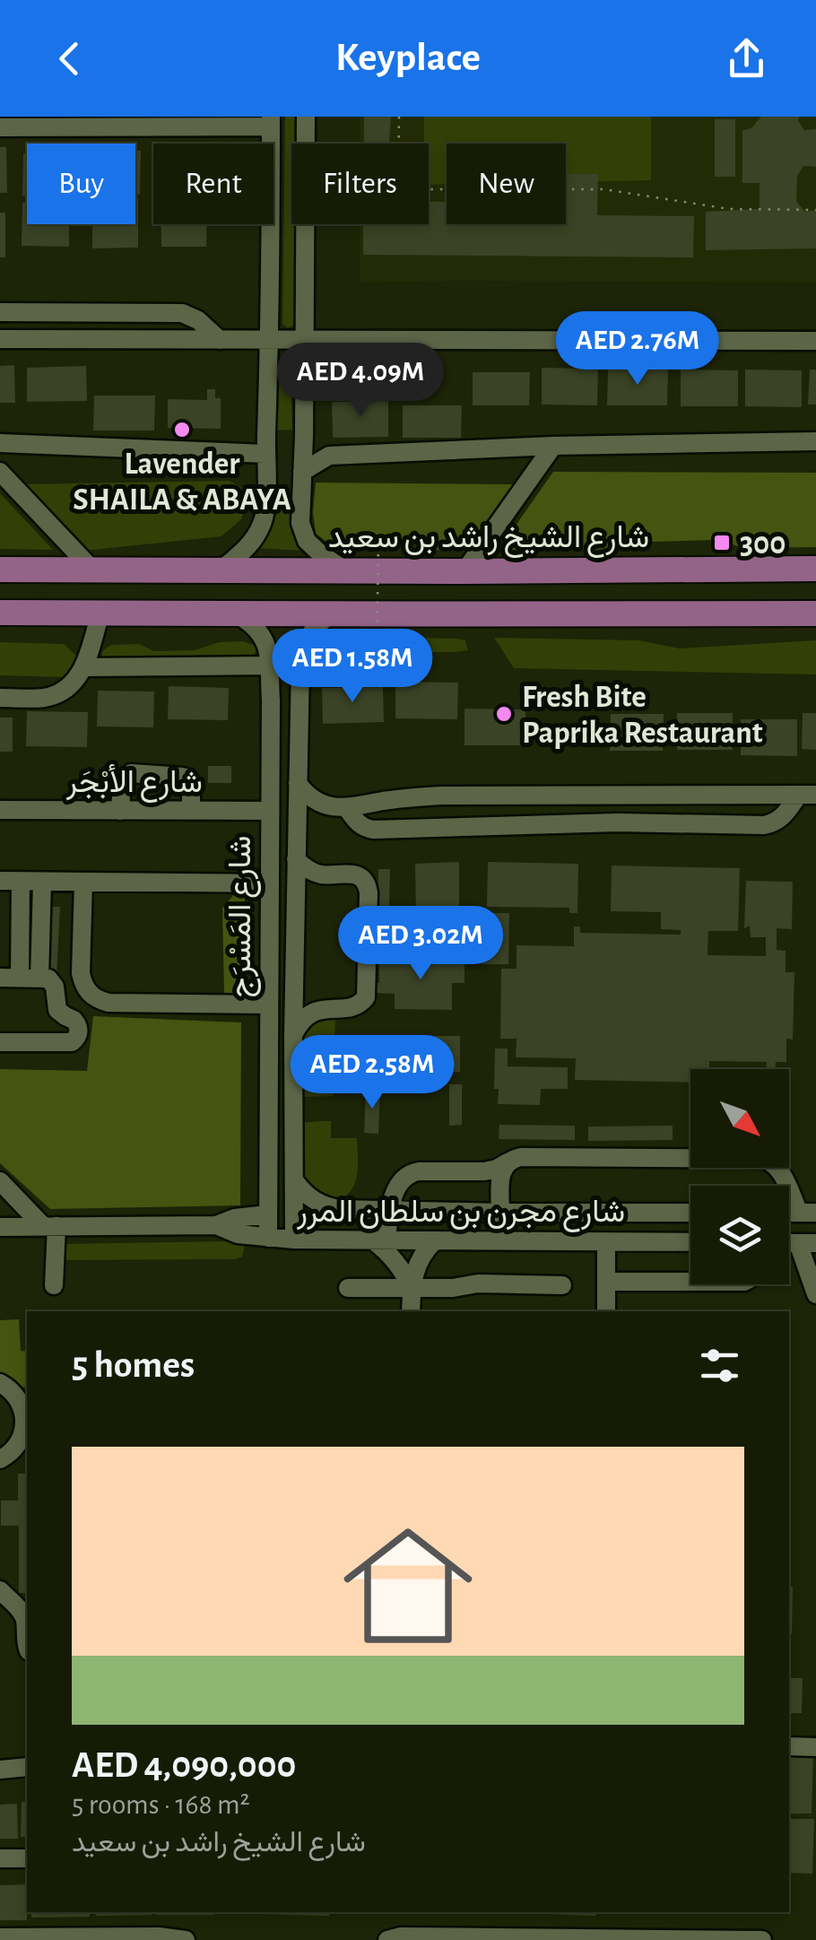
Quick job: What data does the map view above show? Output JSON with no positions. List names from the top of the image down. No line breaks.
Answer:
{"streets":{"main road":["شارع الشيخ راشد بن سعيد"],"street":["شارع الأبْجَر","شارع المَسْرَج","شارع مجرن بن سلطان المرر"]},"crossings":[["شارع الأبْجَر","شارع المَسْرَج"],["شارع المَسْرَج","شارع مجرن بن سلطان المرر"]],"places":{"other":["Lavender SHAILA & ABAYA","Fresh Bite Paprika Restaurant"],"transit":["300"]},"north":"bottom right","page":{"header":"Keyplace","chip":["Buy","Rent","Filters","New"],"price":["AED 2.76M","AED 4.09M","AED 1.58M","AED 3.02M","AED 2.58M"],"heading":"5 homes","list":[{"name":"AED 4,090,000","note":"5 rooms · 168 m² · شارع الشيخ راشد بن سعيد"}]}}
